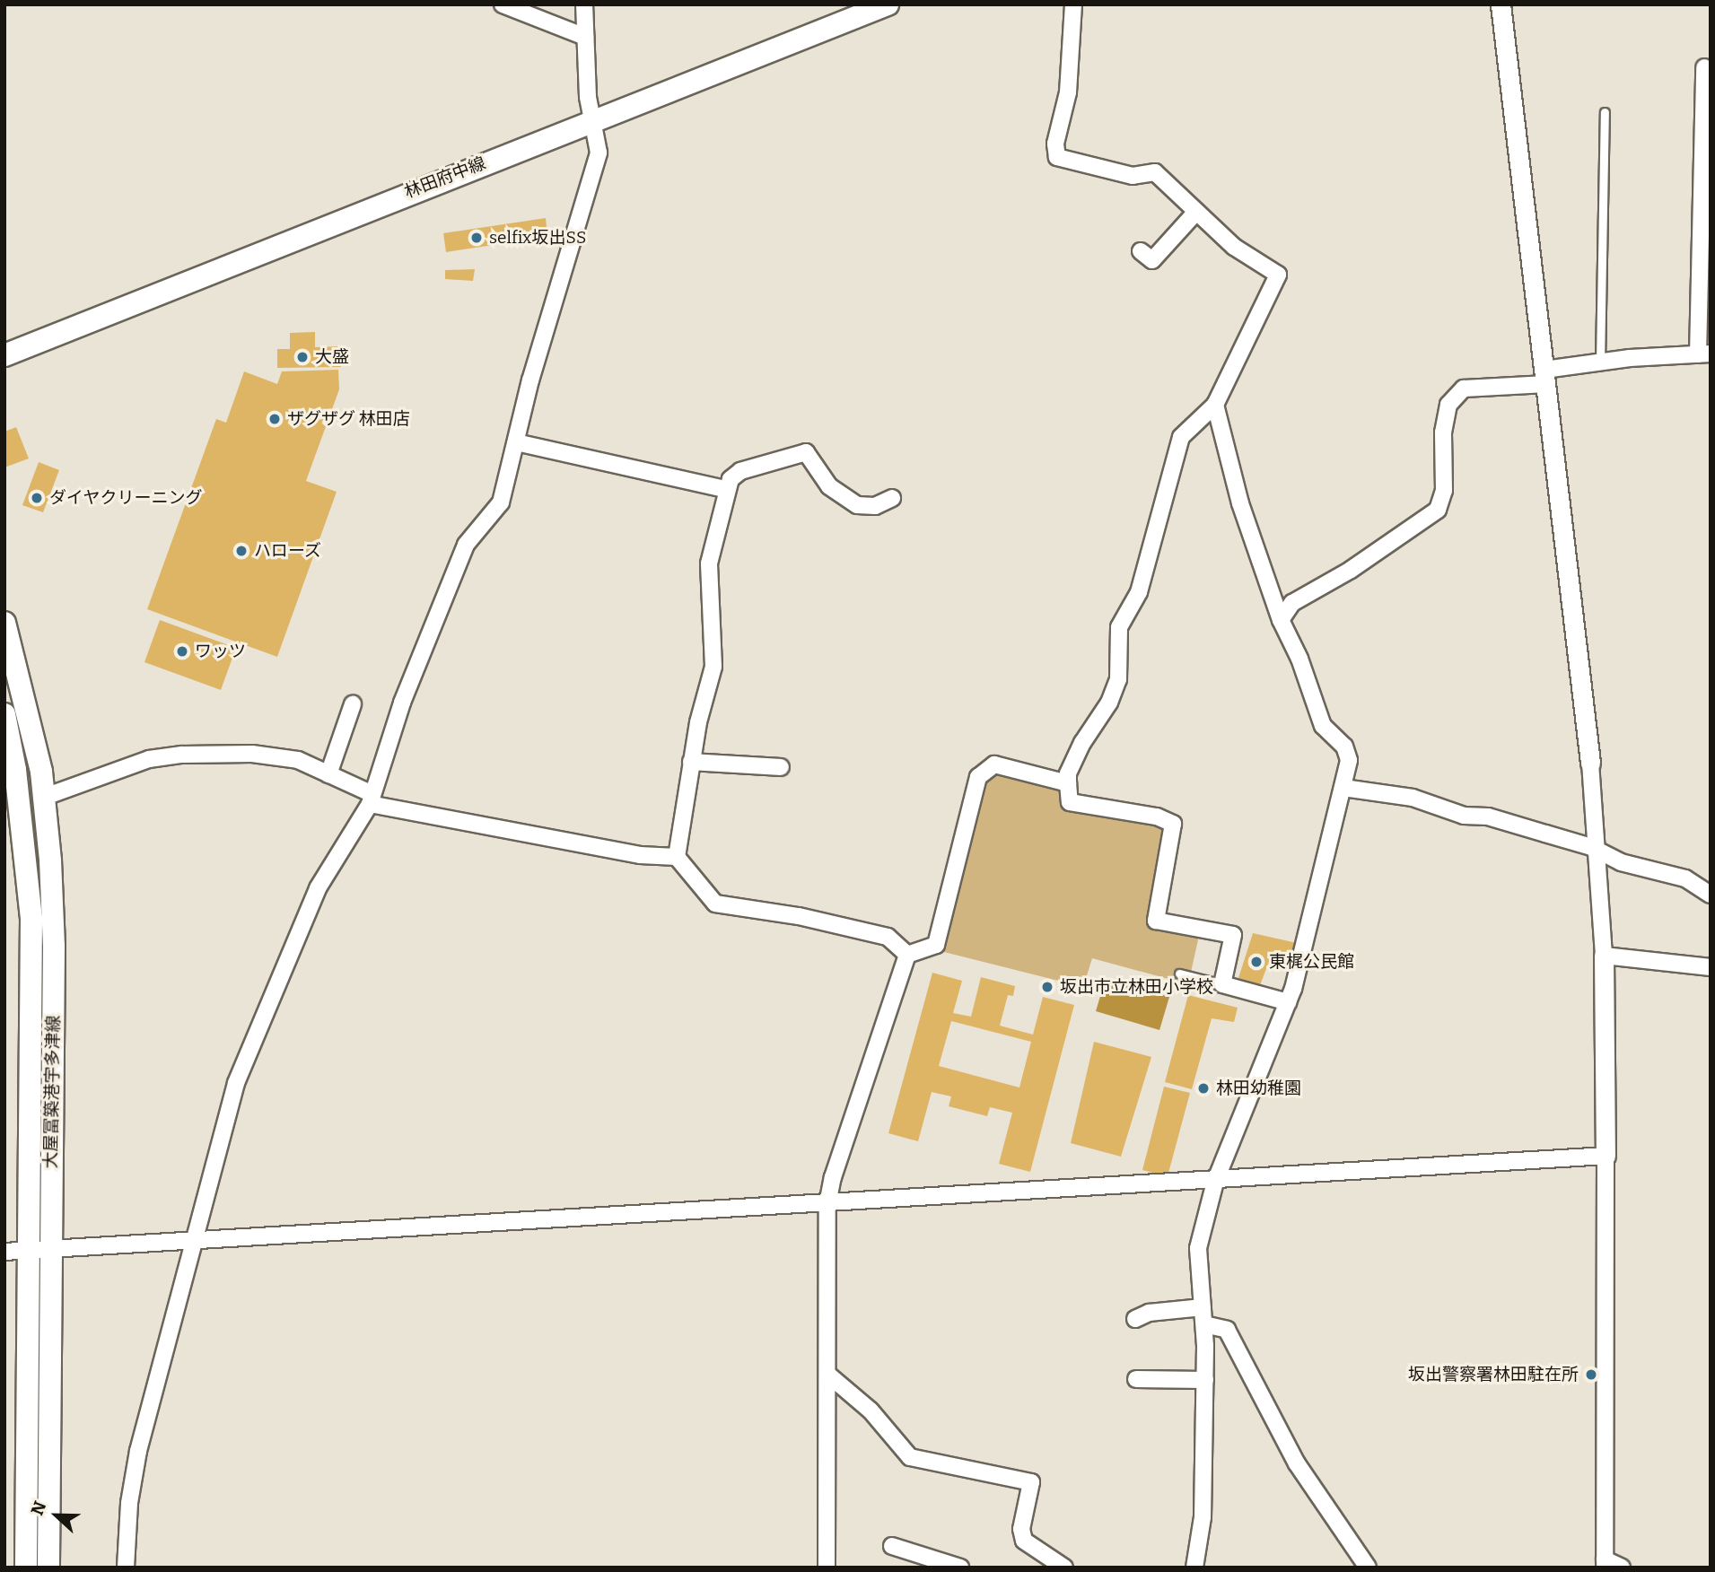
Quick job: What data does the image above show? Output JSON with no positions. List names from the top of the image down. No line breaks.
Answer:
{"streets":{"main road":["林田府中線","大屋冨築港宇多津線"]},"places":["selfix坂出SS","大盛","ザグザグ 林田店","ダイヤクリーニング","ハローズ","ワッツ","東梶公民館","坂出市立林田小学校","林田幼稚園","坂出警察署林田駐在所"],"north":"left"}
